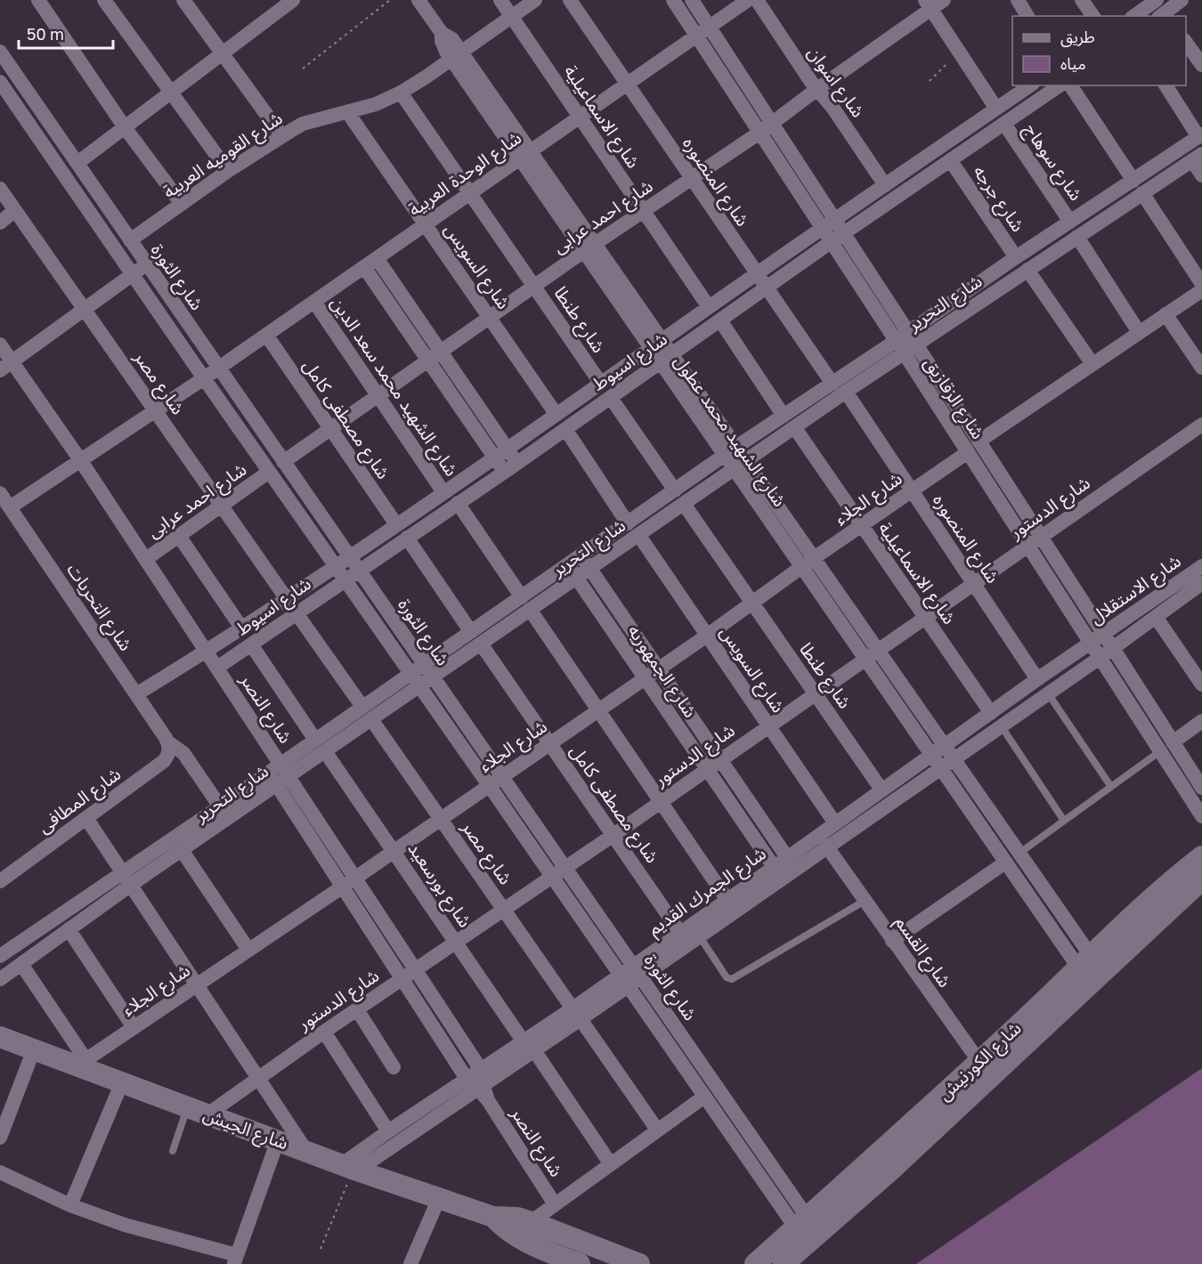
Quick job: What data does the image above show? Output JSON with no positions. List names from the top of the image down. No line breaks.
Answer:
{"streets":{"main road":["شارع الكورنيش","شارع الجيش"],"street":["شارع اسوان","شارع الاسماعيلية","شارع القوميه العربية","شارع سوهاج","شارع الوحدة العربية","شارع المنصوره","شارع جرجه","شارع احمد عرابى","شارع السويس","شارع الثورة","شارع التحرير","شارع طنطا","شارع اسيوط","شارع مصر","شارع الشهيد محمد سعد الدين","شارع الزقازيق","شارع مصطفى كامل","شارع الشهيد محمد عطول","شارع الجلاء","شارع الدستور","شارع الاستقلال","شارع التحريات","شارع الجمهوريه","شارع النصر","شارع المطافى","شارع بورسعيد","شارع الجمرك القديم","شارع القسم"]},"crossings":[["شارع اسوان","شارع احمد عرابى"],["شارع اسوان","شارع اسيوط"],["شارع الاسماعيلية","شارع القوميه العربية"],["شارع الاسماعيلية","شارع الوحدة العربية"],["شارع الاسماعيلية","شارع احمد عرابى"],["شارع الاسماعيلية","شارع التحرير"],["شارع الاسماعيلية","شارع اسيوط"],["شارع الاسماعيلية","شارع الجلاء"],["شارع الاسماعيلية","شارع الدستور"],["شارع الاسماعيلية","شارع الجمرك القديم"],["شارع القوميه العربية","شارع السويس"],["شارع القوميه العربية","شارع الثورة"],["شارع القوميه العربية","شارع طنطا"],["شارع القوميه العربية","شارع الشهيد محمد عطول"],["شارع سوهاج","شارع التحرير"],["شارع سوهاج","شارع اسيوط"],["شارع الوحدة العربية","شارع المنصوره"],["شارع الوحدة العربية","شارع السويس"],["شارع الوحدة العربية","شارع الثورة"],["شارع الوحدة العربية","شارع طنطا"],["شارع الوحدة العربية","شارع مصر"],["شارع الوحدة العربية","شارع الشهيد محمد سعد الدين"],["شارع الوحدة العربية","شارع الزقازيق"],["شارع الوحدة العربية","شارع مصطفى كامل"],["شارع الوحدة العربية","شارع الشهيد محمد عطول"],["شارع الوحدة العربية","شارع التحريات"],["شارع الوحدة العربية","شارع النصر"],["شارع المنصوره","شارع احمد عرابى"],["شارع المنصوره","شارع التحرير"],["شارع المنصوره","شارع اسيوط"],["شارع المنصوره","شارع الجلاء"],["شارع المنصوره","شارع الدستور"],["شارع المنصوره","شارع الجمرك القديم"],["شارع جرجه","شارع التحرير"],["شارع جرجه","شارع اسيوط"],["شارع احمد عرابى","شارع السويس"],["شارع احمد عرابى","شارع الثورة"],["شارع احمد عرابى","شارع طنطا"],["شارع احمد عرابى","شارع مصر"],["شارع احمد عرابى","شارع الشهيد محمد سعد الدين"],["شارع احمد عرابى","شارع الزقازيق"],["شارع احمد عرابى","شارع مصطفى كامل"],["شارع احمد عرابى","شارع الشهيد محمد عطول"],["شارع احمد عرابى","شارع النصر"],["شارع السويس","شارع التحرير"],["شارع السويس","شارع اسيوط"],["شارع السويس","شارع الجلاء"],["شارع السويس","شارع الدستور"],["شارع السويس","شارع الجمرك القديم"],["شارع الثورة","شارع التحرير"],["شارع الثورة","شارع اسيوط"],["شارع الثورة","شارع الجلاء"],["شارع الثورة","شارع الدستور"],["شارع الثورة","شارع الجمرك القديم"],["شارع الثورة","شارع الكورنيش"],["شارع التحرير","شارع طنطا"],["شارع التحرير","شارع مصر"],["شارع التحرير","شارع الزقازيق"],["شارع التحرير","شارع مصطفى كامل"],["شارع التحرير","شارع الشهيد محمد عطول"],["شارع التحرير","شارع التحريات"],["شارع التحرير","شارع الجمهوريه"],["شارع التحرير","شارع النصر"],["شارع التحرير","شارع بورسعيد"],["شارع طنطا","شارع اسيوط"],["شارع طنطا","شارع الجلاء"],["شارع طنطا","شارع الدستور"],["شارع طنطا","شارع الجمرك القديم"],["شارع اسيوط","شارع مصر"],["شارع اسيوط","شارع الشهيد محمد سعد الدين"],["شارع اسيوط","شارع الزقازيق"],["شارع اسيوط","شارع مصطفى كامل"],["شارع اسيوط","شارع الشهيد محمد عطول"],["شارع اسيوط","شارع التحريات"],["شارع اسيوط","شارع النصر"],["شارع مصر","شارع الجلاء"],["شارع مصر","شارع الدستور"],["شارع مصر","شارع الجمرك القديم"],["شارع الزقازيق","شارع الجلاء"],["شارع الزقازيق","شارع الدستور"],["شارع الزقازيق","شارع الاستقلال"],["شارع الزقازيق","شارع الجمرك القديم"],["شارع مصطفى كامل","شارع الجلاء"],["شارع مصطفى كامل","شارع الدستور"],["شارع مصطفى كامل","شارع الجمرك القديم"],["شارع الشهيد محمد عطول","شارع الجلاء"],["شارع الشهيد محمد عطول","شارع الدستور"],["شارع الشهيد محمد عطول","شارع الجمرك القديم"],["شارع الجلاء","شارع الجمهوريه"],["شارع الجلاء","شارع النصر"],["شارع الجلاء","شارع بورسعيد"],["شارع الجلاء","شارع الجيش"],["شارع الدستور","شارع الجمهوريه"],["شارع الدستور","شارع النصر"],["شارع الدستور","شارع بورسعيد"],["شارع الدستور","شارع الجيش"],["شارع الاستقلال","شارع الجمرك القديم"],["شارع التحريات","شارع المطافى"],["شارع الجمهوريه","شارع الجمرك القديم"],["شارع النصر","شارع الجمرك القديم"],["شارع بورسعيد","شارع الجمرك القديم"],["شارع الجمرك القديم","شارع القسم"],["شارع الجمرك القديم","شارع الجيش"],["شارع القسم","شارع الكورنيش"]],"legend":["طريق","مياه"],"scale_bar":"50 m"}
